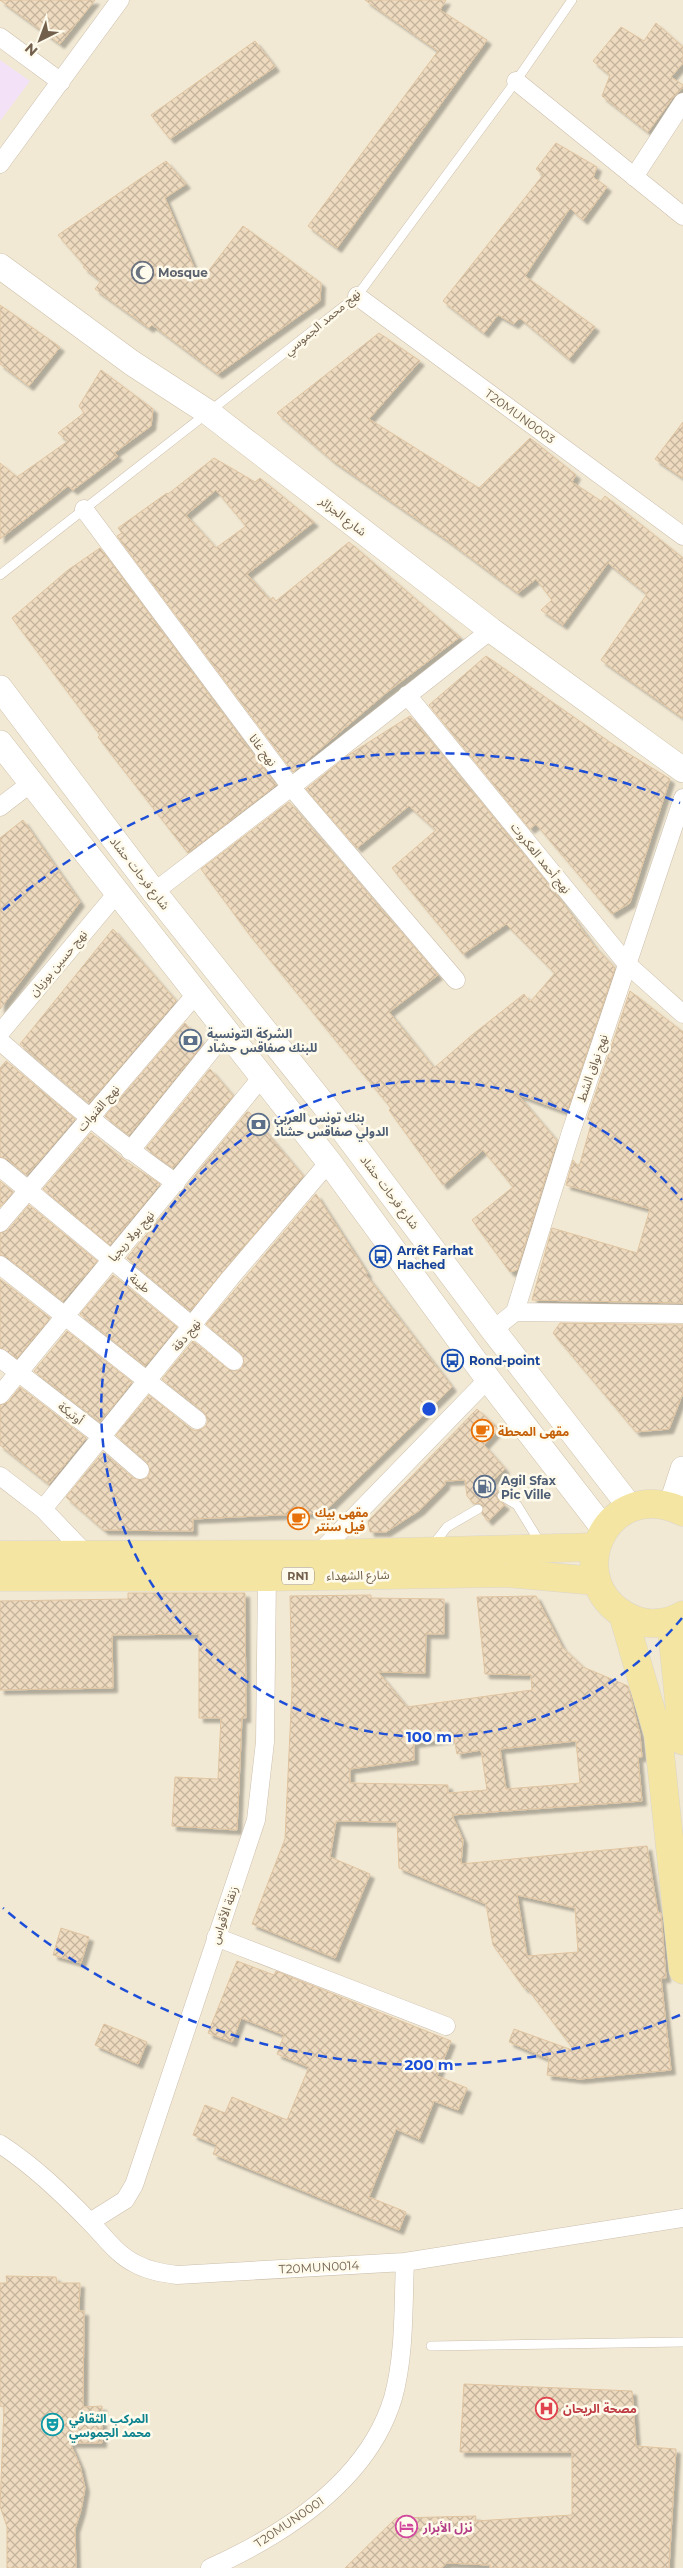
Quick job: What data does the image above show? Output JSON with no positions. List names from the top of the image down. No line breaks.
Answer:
{"streets":{"main road":["شارع الجزائر","شارع فرحات حشاد","شارع الشهداء","RN1"],"street":["T20MUN0003","نهج غانا","نهج أحمد العكروت","نهج حسين بوزيان","نهج نواق الشط","نهج القنوات","نهج بولا ريجيا","طينة","نهج دقة","أوتيكة","زنقة الأقواس","T20MUN0014","T20MUN0001"],"lane":["نهج محمد الجموسي"]},"crossings":[["نهج محمد الجموسي","T20MUN0003"],["نهج محمد الجموسي","شارع الجزائر"],["نهج محمد الجموسي","نهج غانا"],["نهج أحمد العكروت","نهج نواق الشط"],["نهج القنوات","طينة"],["نهج بولا ريجيا","طينة"],["نهج بولا ريجيا","أوتيكة"],["طينة","نهج دقة"],["نهج دقة","أوتيكة"],["شارع الشهداء","زنقة الأقواس"],["زنقة الأقواس","T20MUN0014"],["T20MUN0014","T20MUN0001"]],"places":{"mosque":["Mosque"],"bank":["الشركة التونسية للبنك صفاقس حشاد","بنك تونس العربي الدولي صفاقس حشاد"],"bus stop":["Arrêt Farhat Hached","Rond-point"],"cafe":["مقهى المحطة","مقهى بيك فيل سنتر"],"fuel station":["Agil Sfax Pic Ville"],"hospital":["مصحة الريحان"],"theatre":["المركب الثقافي محمد الجموسي"],"hotel":["نزل الأبرار"]},"north":"bottom left","rings":["100 m","200 m"]}
